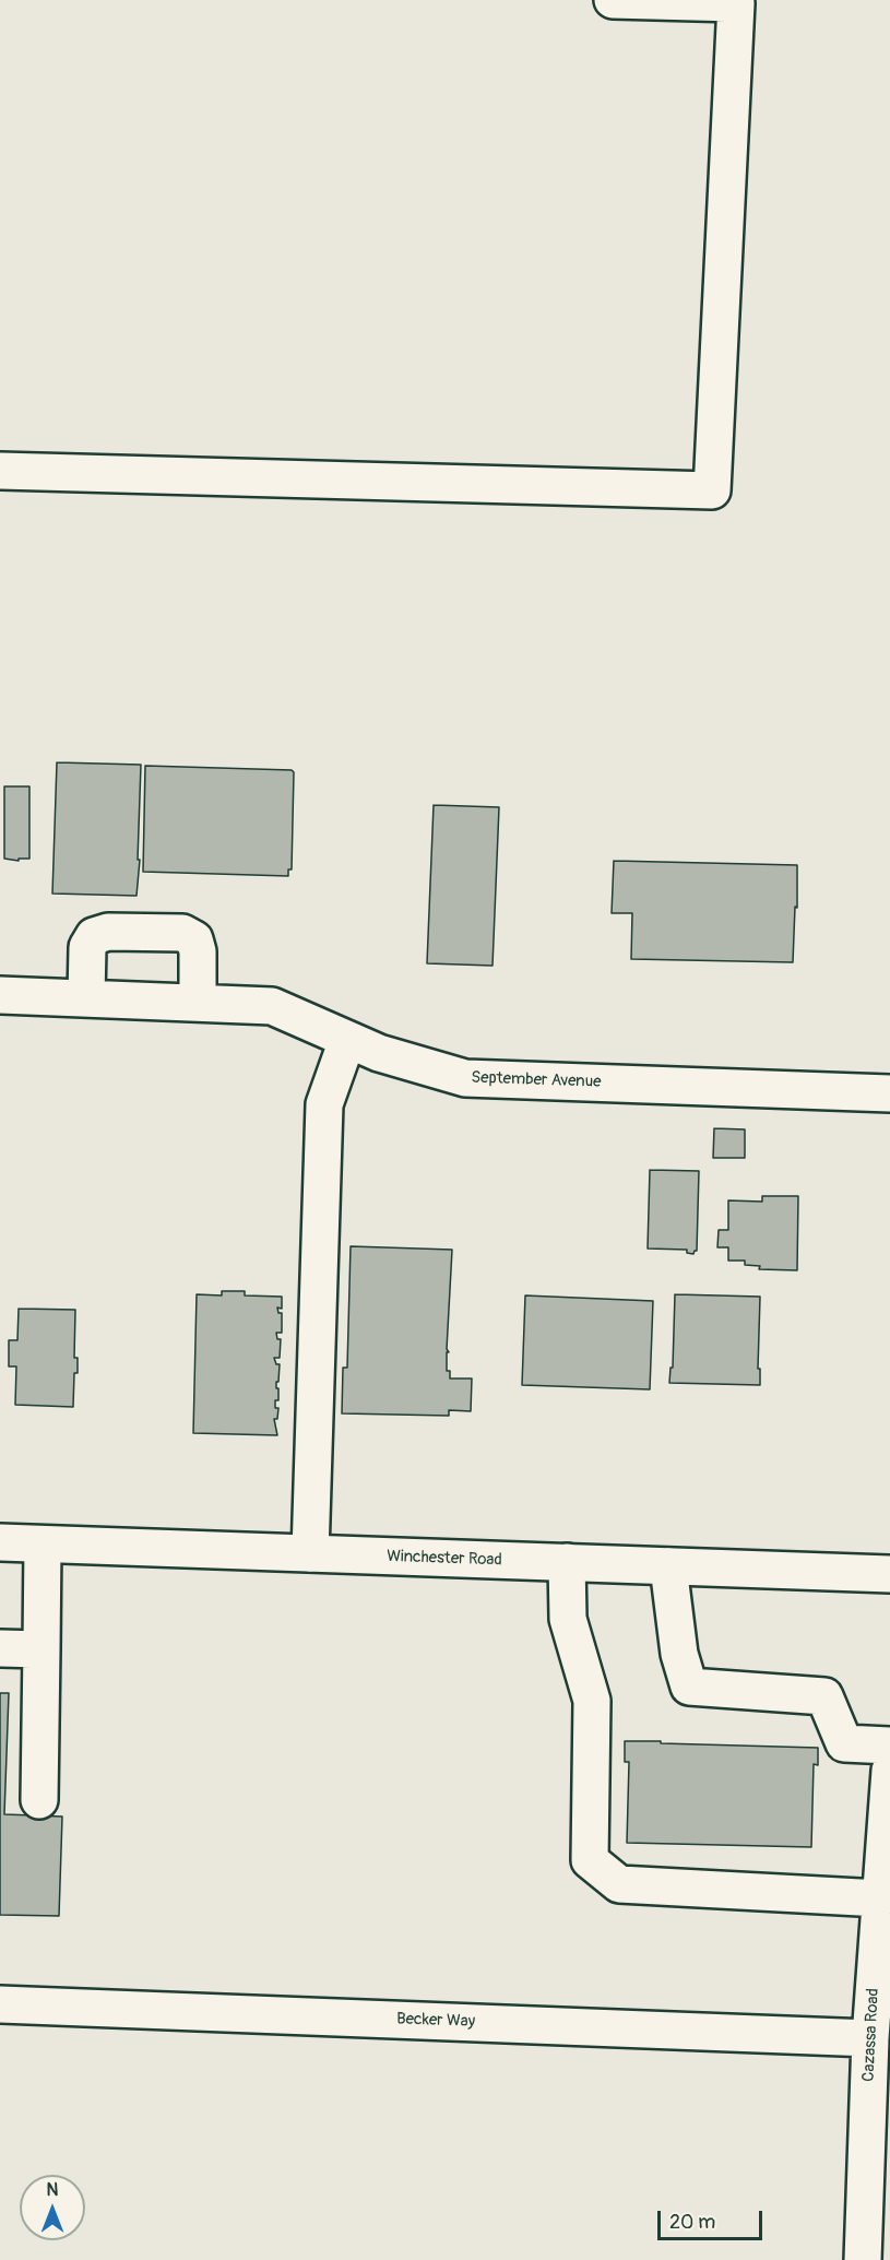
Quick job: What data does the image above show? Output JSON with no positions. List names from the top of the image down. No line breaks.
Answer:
{"streets":{"street":["September Avenue","Winchester Road","Becker Way","Cazassa Road"]},"crossings":[["Becker Way","Cazassa Road"]],"scale_bar":"20 m","north":"top"}
